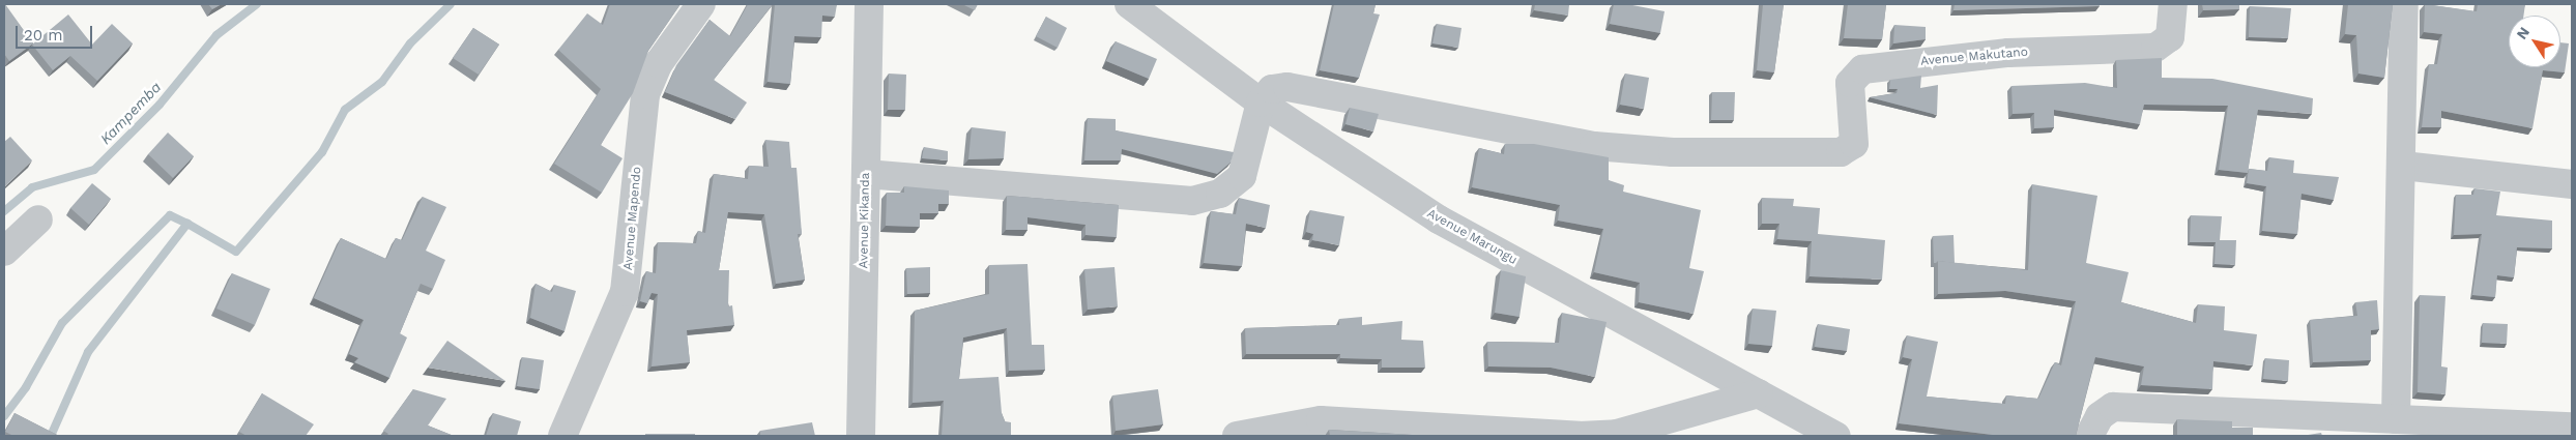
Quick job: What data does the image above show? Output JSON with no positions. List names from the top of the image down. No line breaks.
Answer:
{"streets":{"street":["Avenue Makutano","Avenue Mapendo","Avenue Kikanda","Avenue Marungu"]},"crossings":[["Avenue Makutano","Avenue Marungu"]],"water":["Kampemba"],"scale_bar":"20 m","north":"top left"}
